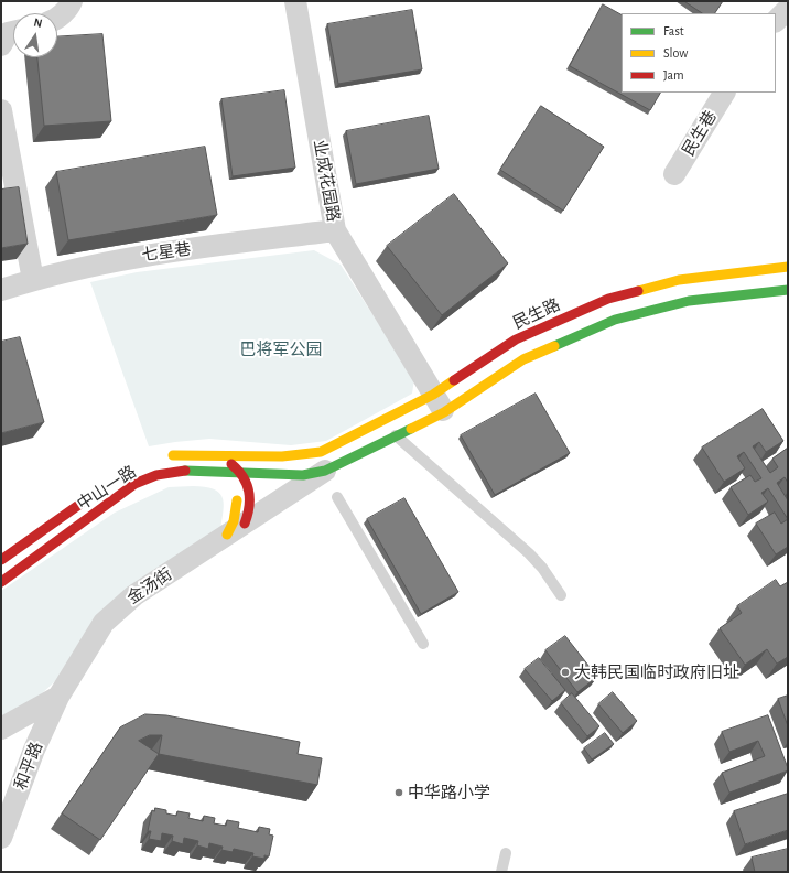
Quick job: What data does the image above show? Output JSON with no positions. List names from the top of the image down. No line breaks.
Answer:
{"streets":{"main road":["民生路","中山一路"],"street":["民生巷","业成花园路","七星巷","金汤街","和平路"]},"crossings":[["业成花园路","七星巷"],["业成花园路","民生路"],["民生路","中山一路"],["民生路","金汤街"],["中山一路","金汤街"],["金汤街","和平路"]],"parks":["巴将军公园"],"places":["大韩民国临时政府旧址","中华路小学"],"legend":["Fast","Slow","Jam"],"north":"top"}
